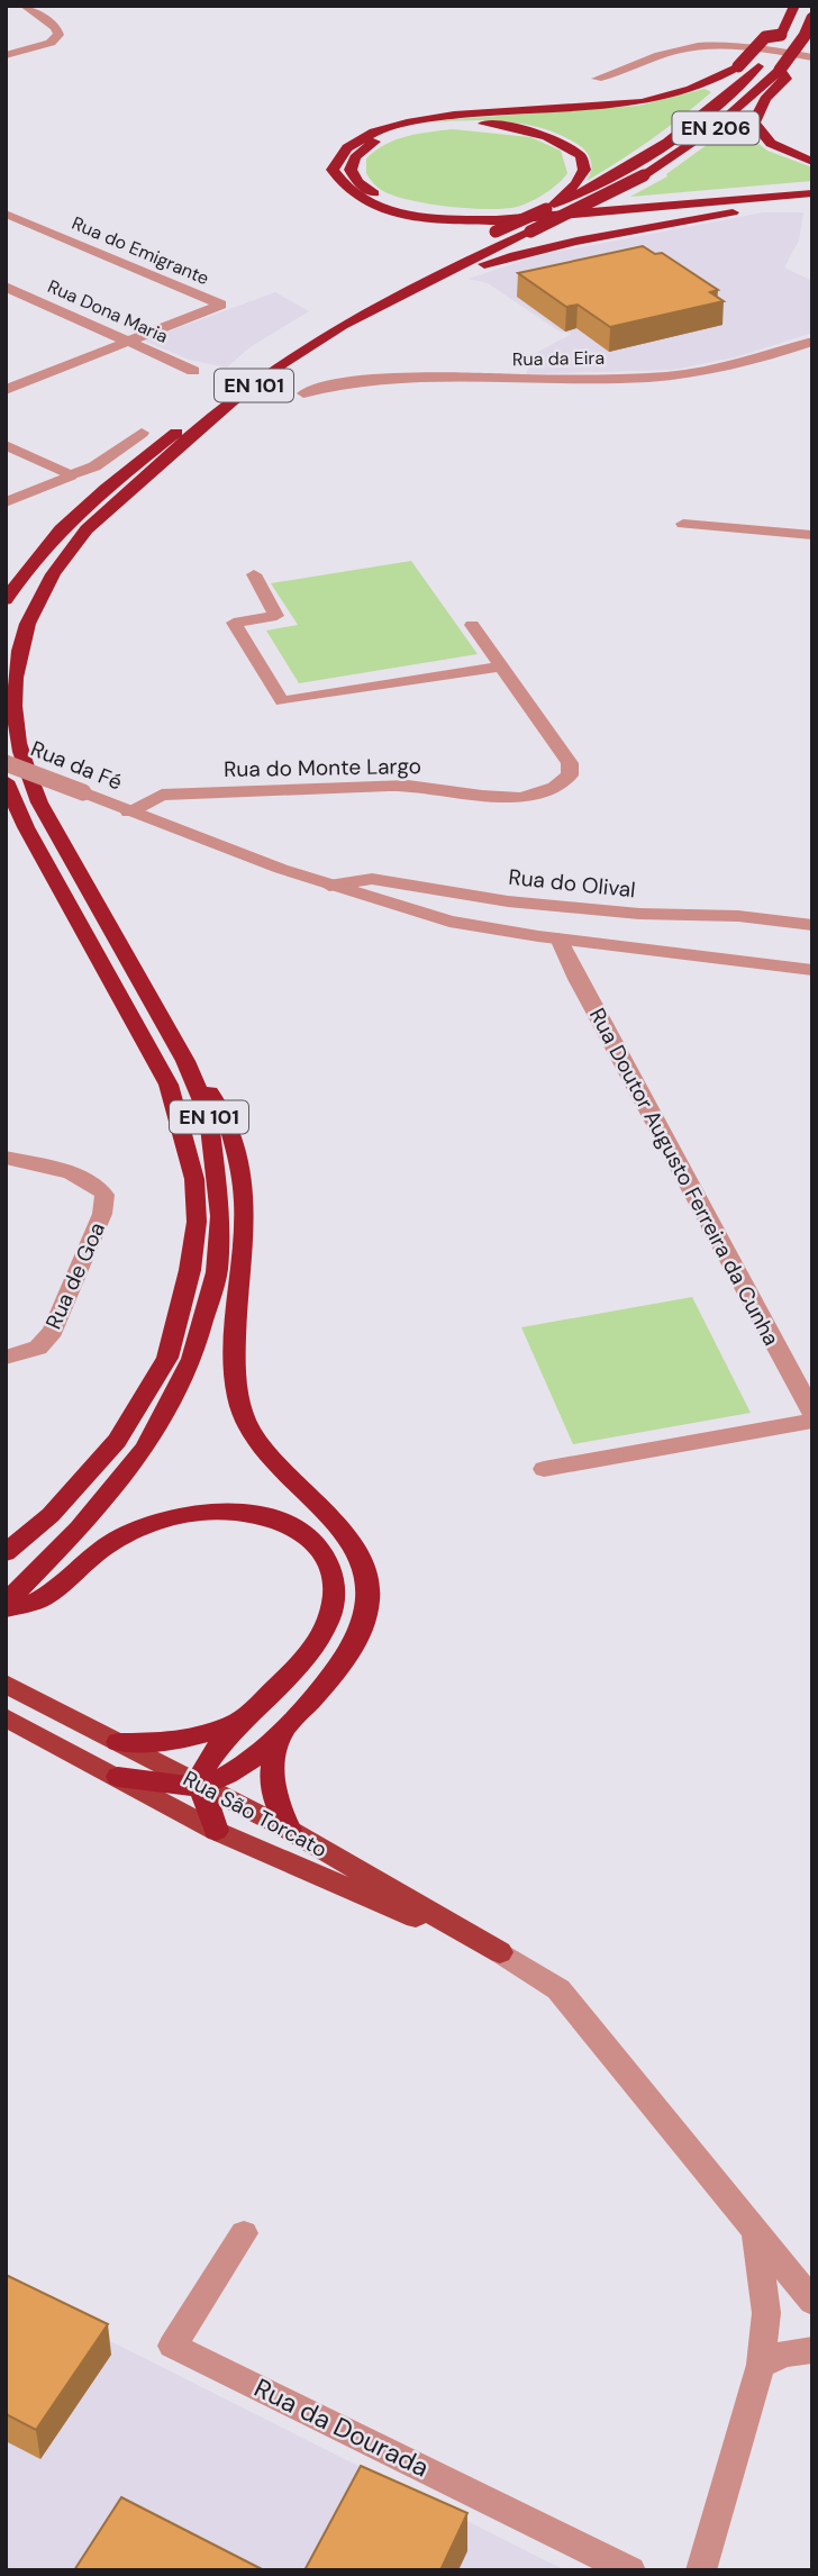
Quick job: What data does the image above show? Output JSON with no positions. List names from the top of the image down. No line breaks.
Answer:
{"streets":{"highway":["EN 206","EN 101"],"main road":["Rua São Torcato"],"street":["Rua do Emigrante","Rua Dona Maria","Rua da Eira","Rua da Fé","Rua do Monte Largo","Rua do Olival","Rua Doutor Augusto Ferreira da Cunha","Rua de Goa","Rua da Dourada"]},"crossings":[["EN 206","EN 101"],["Rua do Emigrante","Rua Dona Maria"],["Rua da Fé","Rua do Monte Largo"],["Rua da Fé","Rua do Olival"],["Rua da Fé","Rua Doutor Augusto Ferreira da Cunha"]]}
